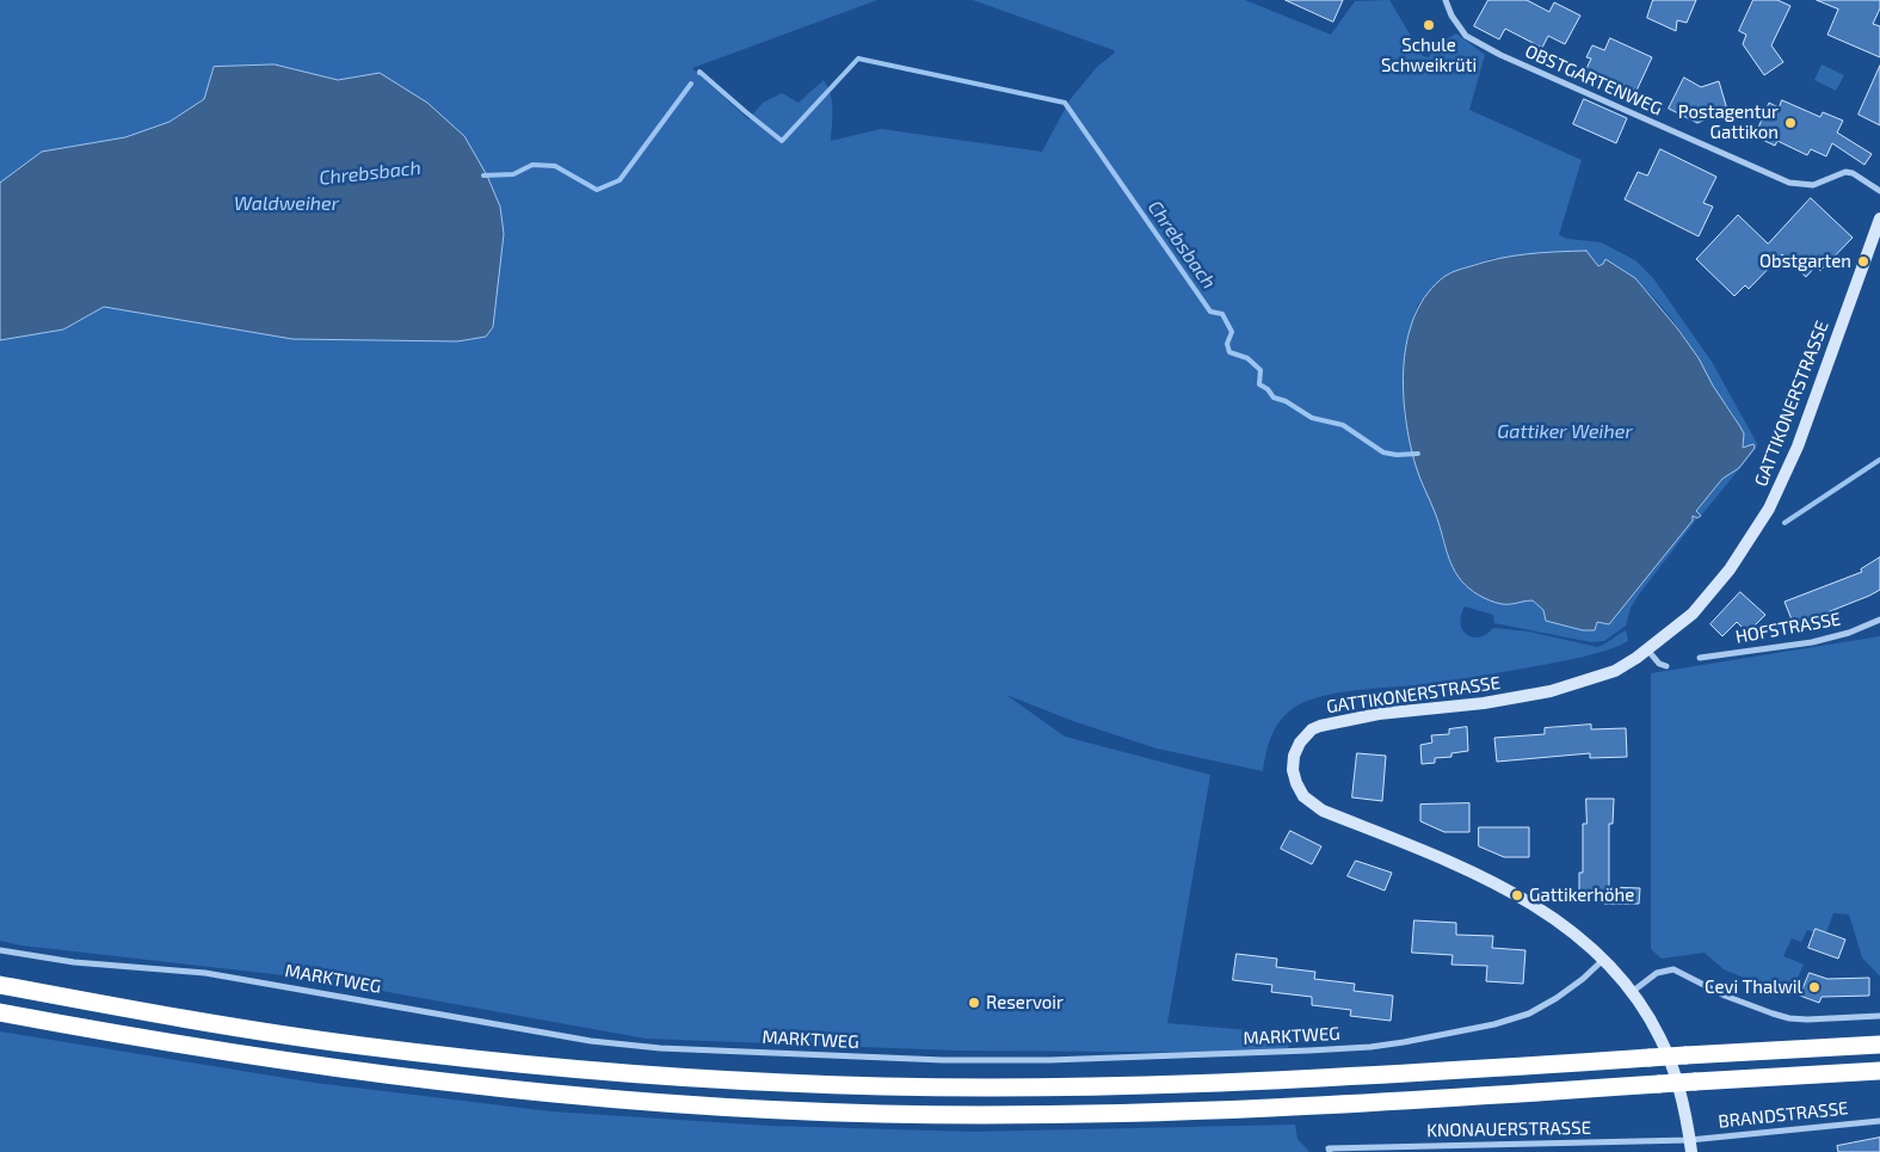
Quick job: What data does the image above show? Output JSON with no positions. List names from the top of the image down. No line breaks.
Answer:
{"streets":{"main road":["GATTIKONERSTRASSE"],"street":["OBSTGARTENWEG","HOFSTRASSE","MARKTWEG","BRANDSTRASSE","KNONAUERSTRASSE"]},"crossings":[["GATTIKONERSTRASSE","MARKTWEG"],["GATTIKONERSTRASSE","BRANDSTRASSE"],["GATTIKONERSTRASSE","KNONAUERSTRASSE"],["BRANDSTRASSE","KNONAUERSTRASSE"]],"water":["Chrebsbach","Waldweiher","Gattiker Weiher"],"places":["Schule Schweikrüti","Postagentur Gattikon","Obstgarten","Gattikerhöhe","Cevi Thalwil","Reservoir"]}
